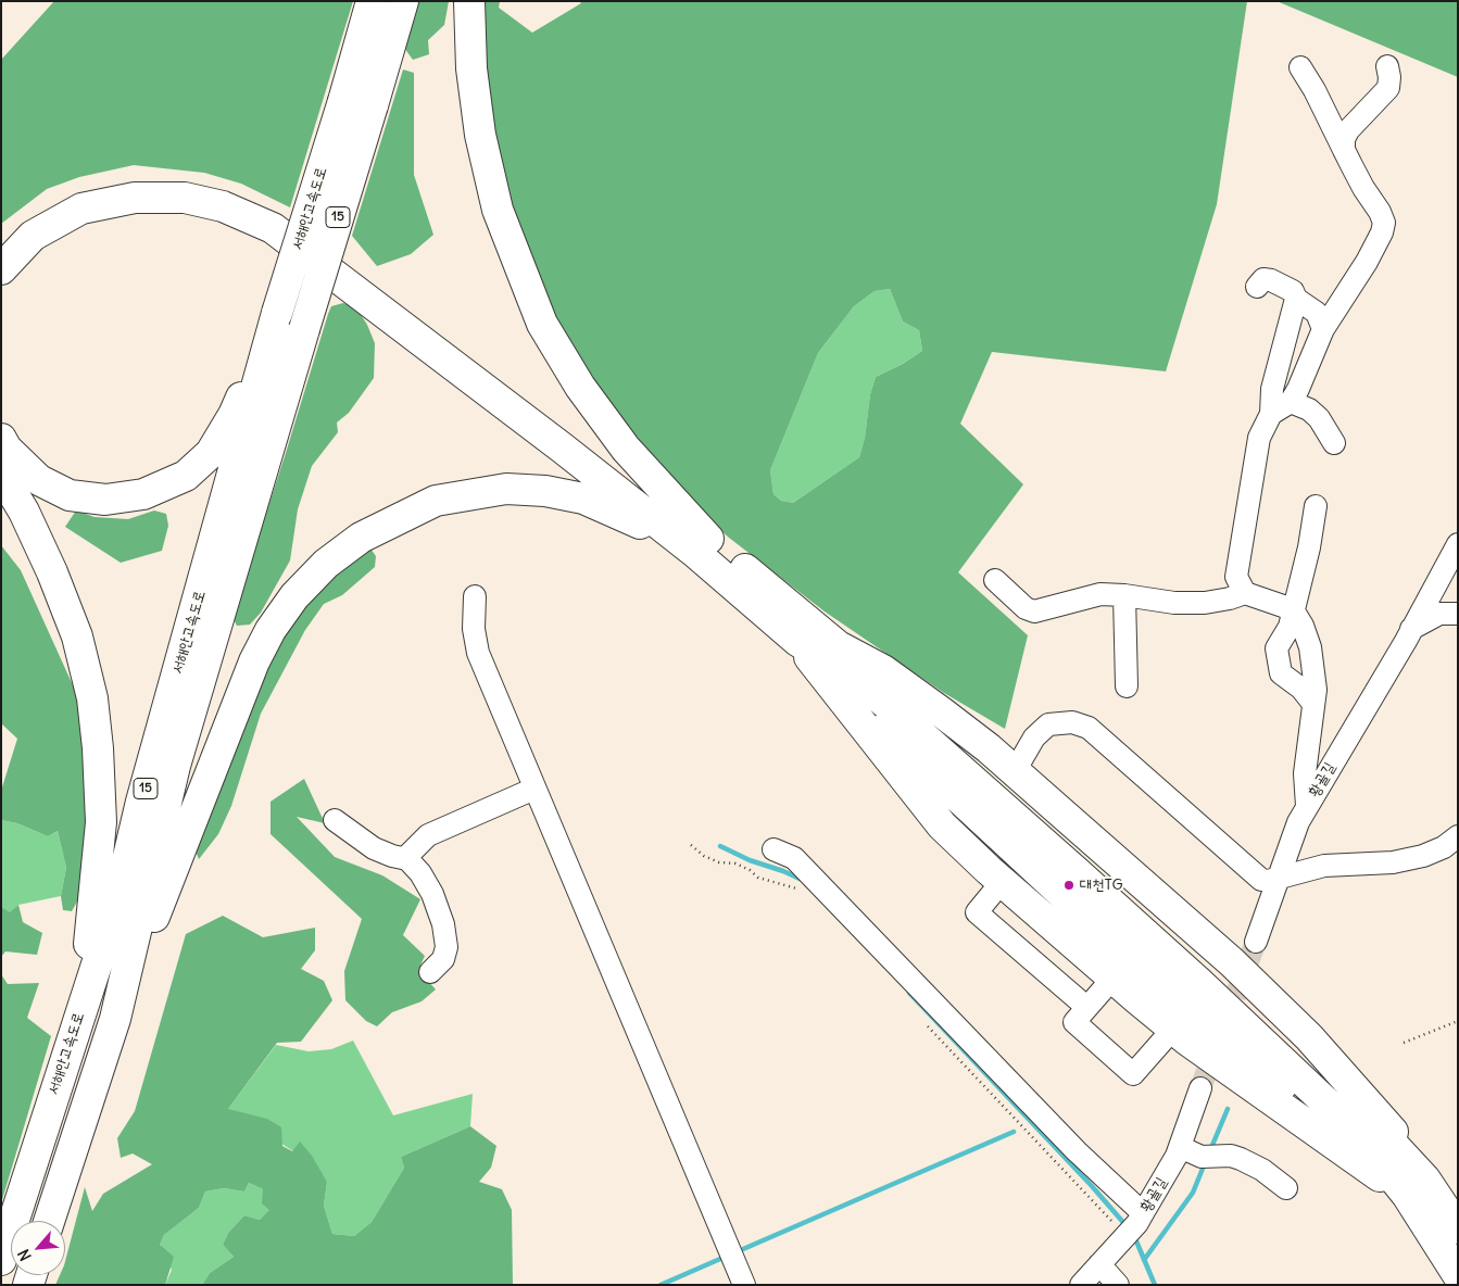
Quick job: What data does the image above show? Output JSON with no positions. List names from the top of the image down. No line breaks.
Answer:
{"streets":{"highway":["서해안고속도로","15"],"street":["황골길"]},"places":["대천TG"],"north":"bottom left"}
